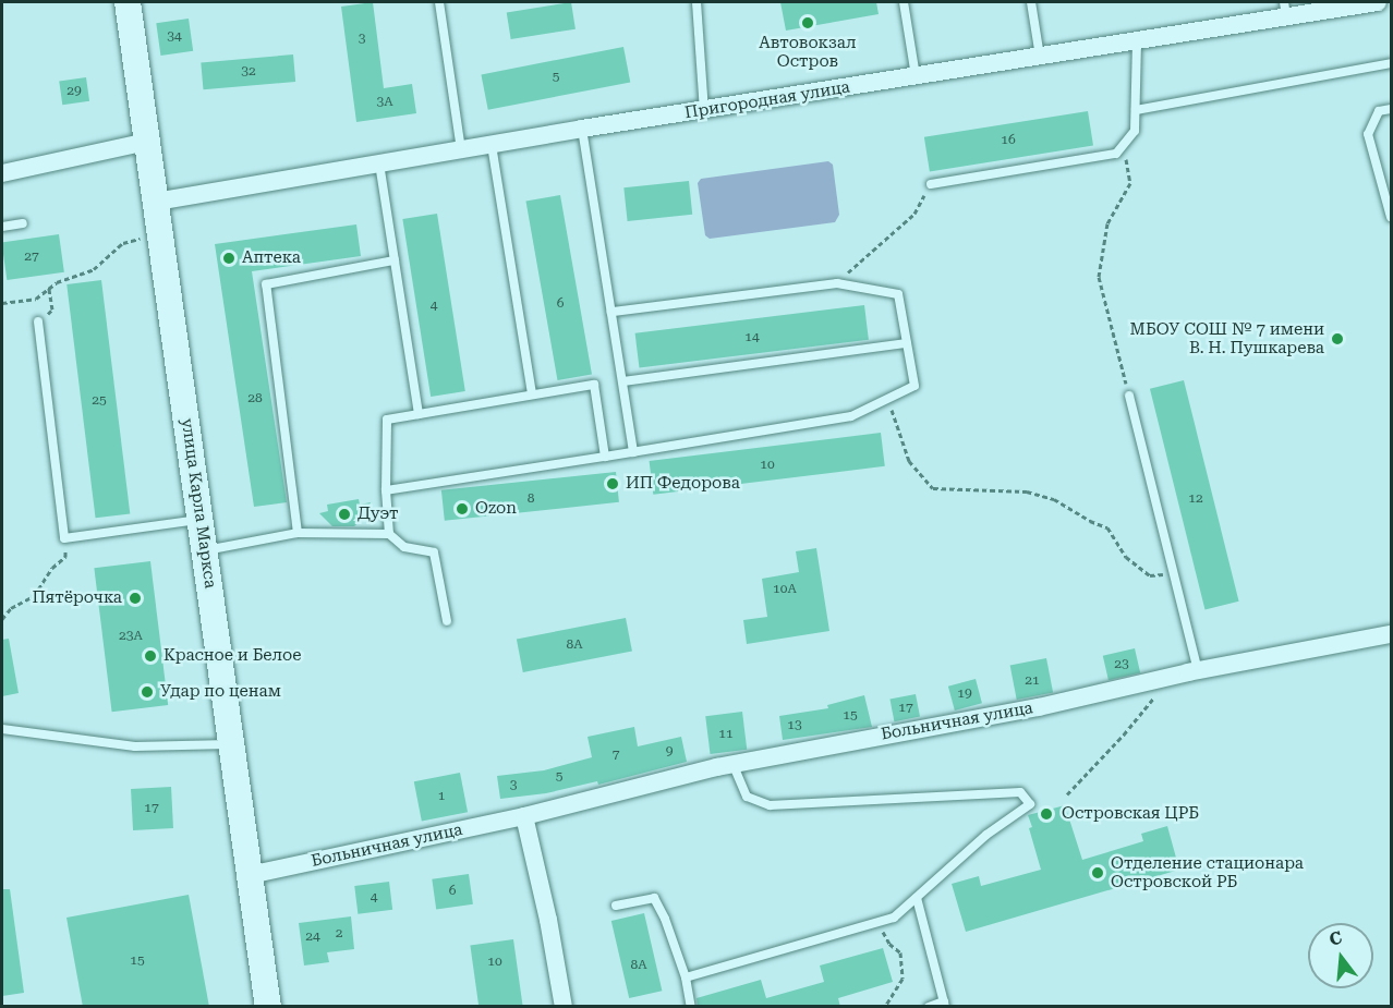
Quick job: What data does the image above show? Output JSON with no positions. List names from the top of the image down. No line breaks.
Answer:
{"streets":{"main road":["улица Карла Маркса"],"street":["Пригородная улица","Больничная улица"]},"crossings":[["Пригородная улица","улица Карла Маркса"],["улица Карла Маркса","Больничная улица"]],"places":["Автовокзал Остров","Аптека","МБОУ СОШ № 7 имени В. Н. Пушкарева","ИП Федорова","Ozon","Дуэт","Пятёрочка","Красное и Белое","Удар по ценам","Островская ЦРБ","Отделение стационара Островской РБ"],"house_numbers":["34","3","32","5","29","3А","16","27","6","4","14","28","25","10","8","12","10А","23А","8А","23","21","19","17","15","13","11","9","7","5","3","1","17","6","4","2","24","15","10","8А"],"north":"top"}
